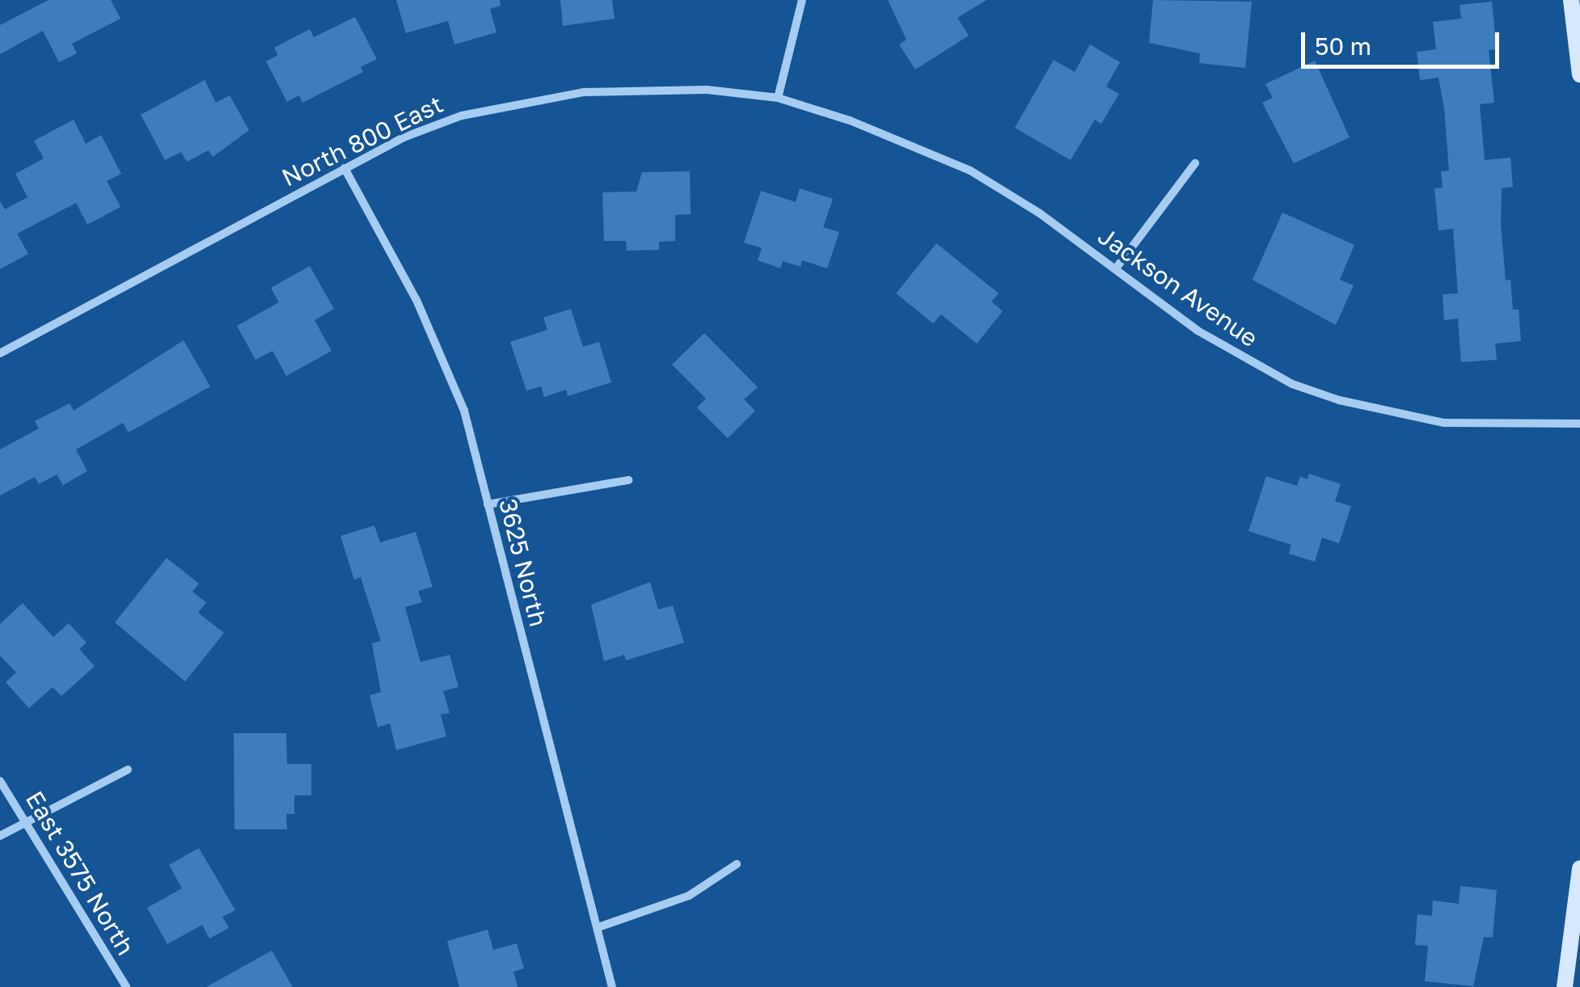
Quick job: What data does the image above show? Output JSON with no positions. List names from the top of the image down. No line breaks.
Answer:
{"streets":{"street":["North 800 East","Jackson Avenue","3625 North","East 3575 North"]},"crossings":[["North 800 East","Jackson Avenue"],["North 800 East","3625 North"]],"scale_bar":"50 m"}
